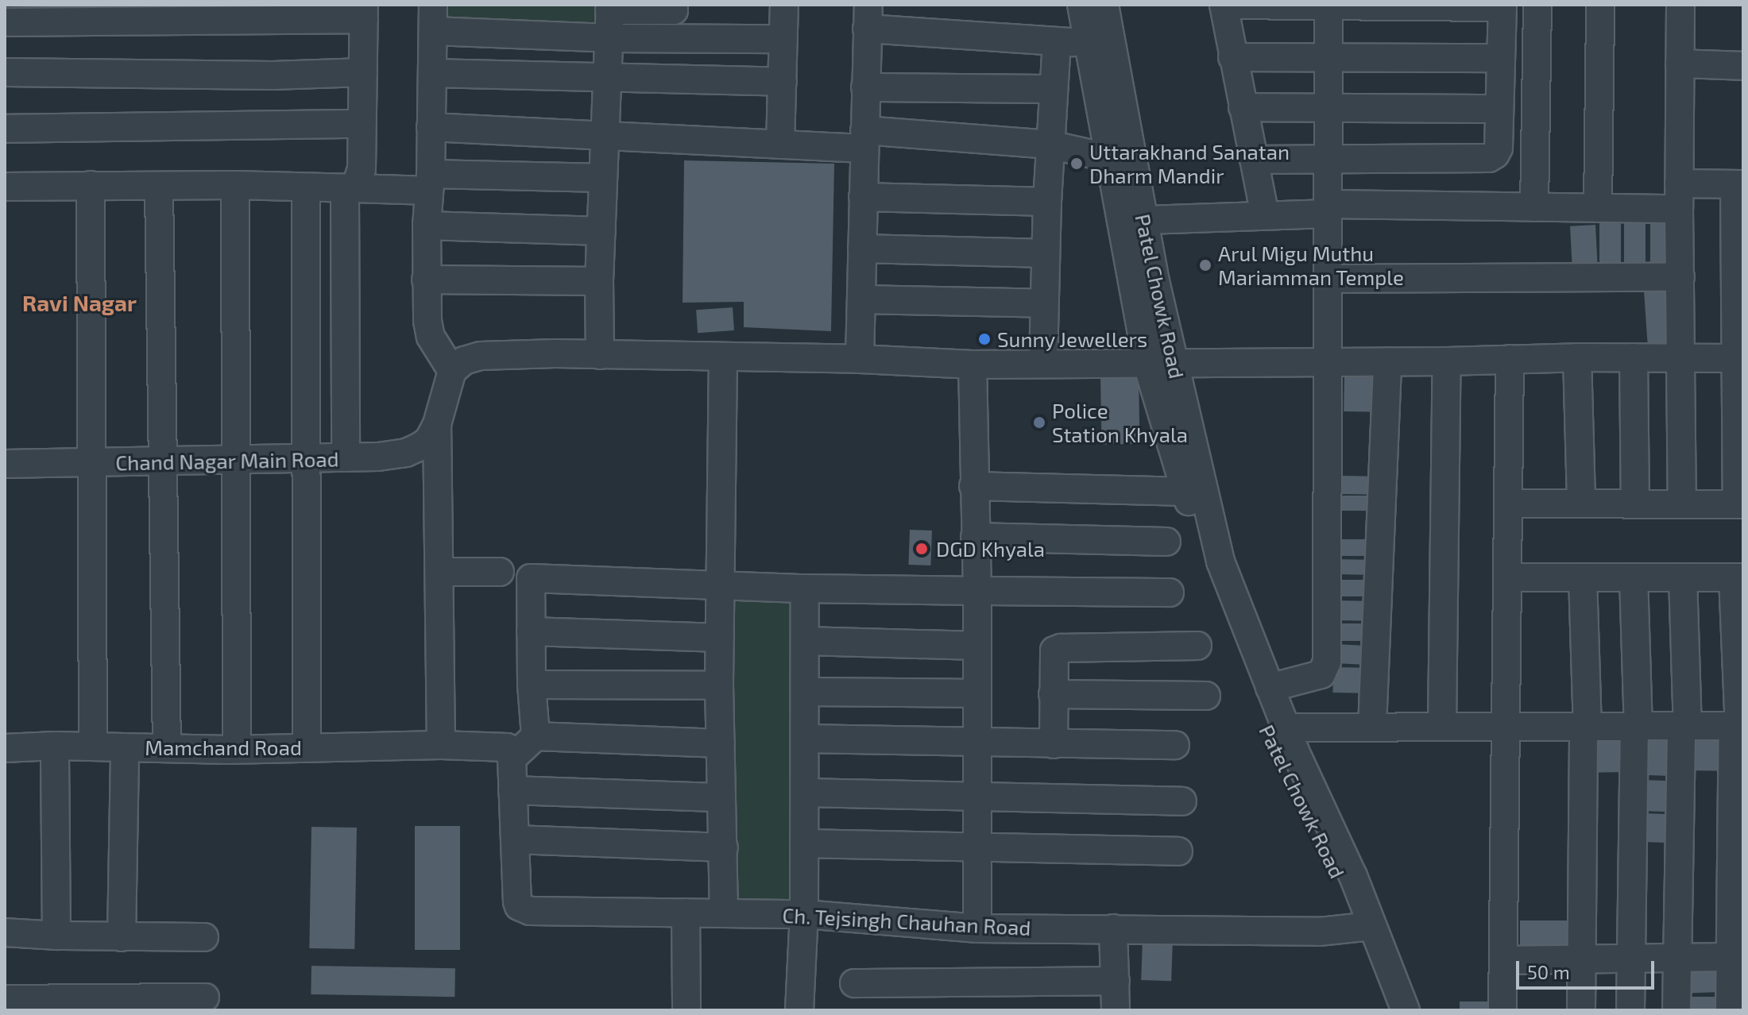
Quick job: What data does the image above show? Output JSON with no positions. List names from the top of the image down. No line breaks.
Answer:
{"streets":{"street":["Patel Chowk Road","Chand Nagar Main Road","Mamchand Road","Ch. Tejsingh Chauhan Road"]},"crossings":[["Patel Chowk Road","Ch. Tejsingh Chauhan Road"]],"districts":["Ravi Nagar"],"places":["Uttarakhand Sanatan Dharm Mandir","Arul Migu Muthu Mariamman Temple","Sunny Jewellers","Police Station Khyala","DGD Khyala"],"scale_bar":"50 m"}
